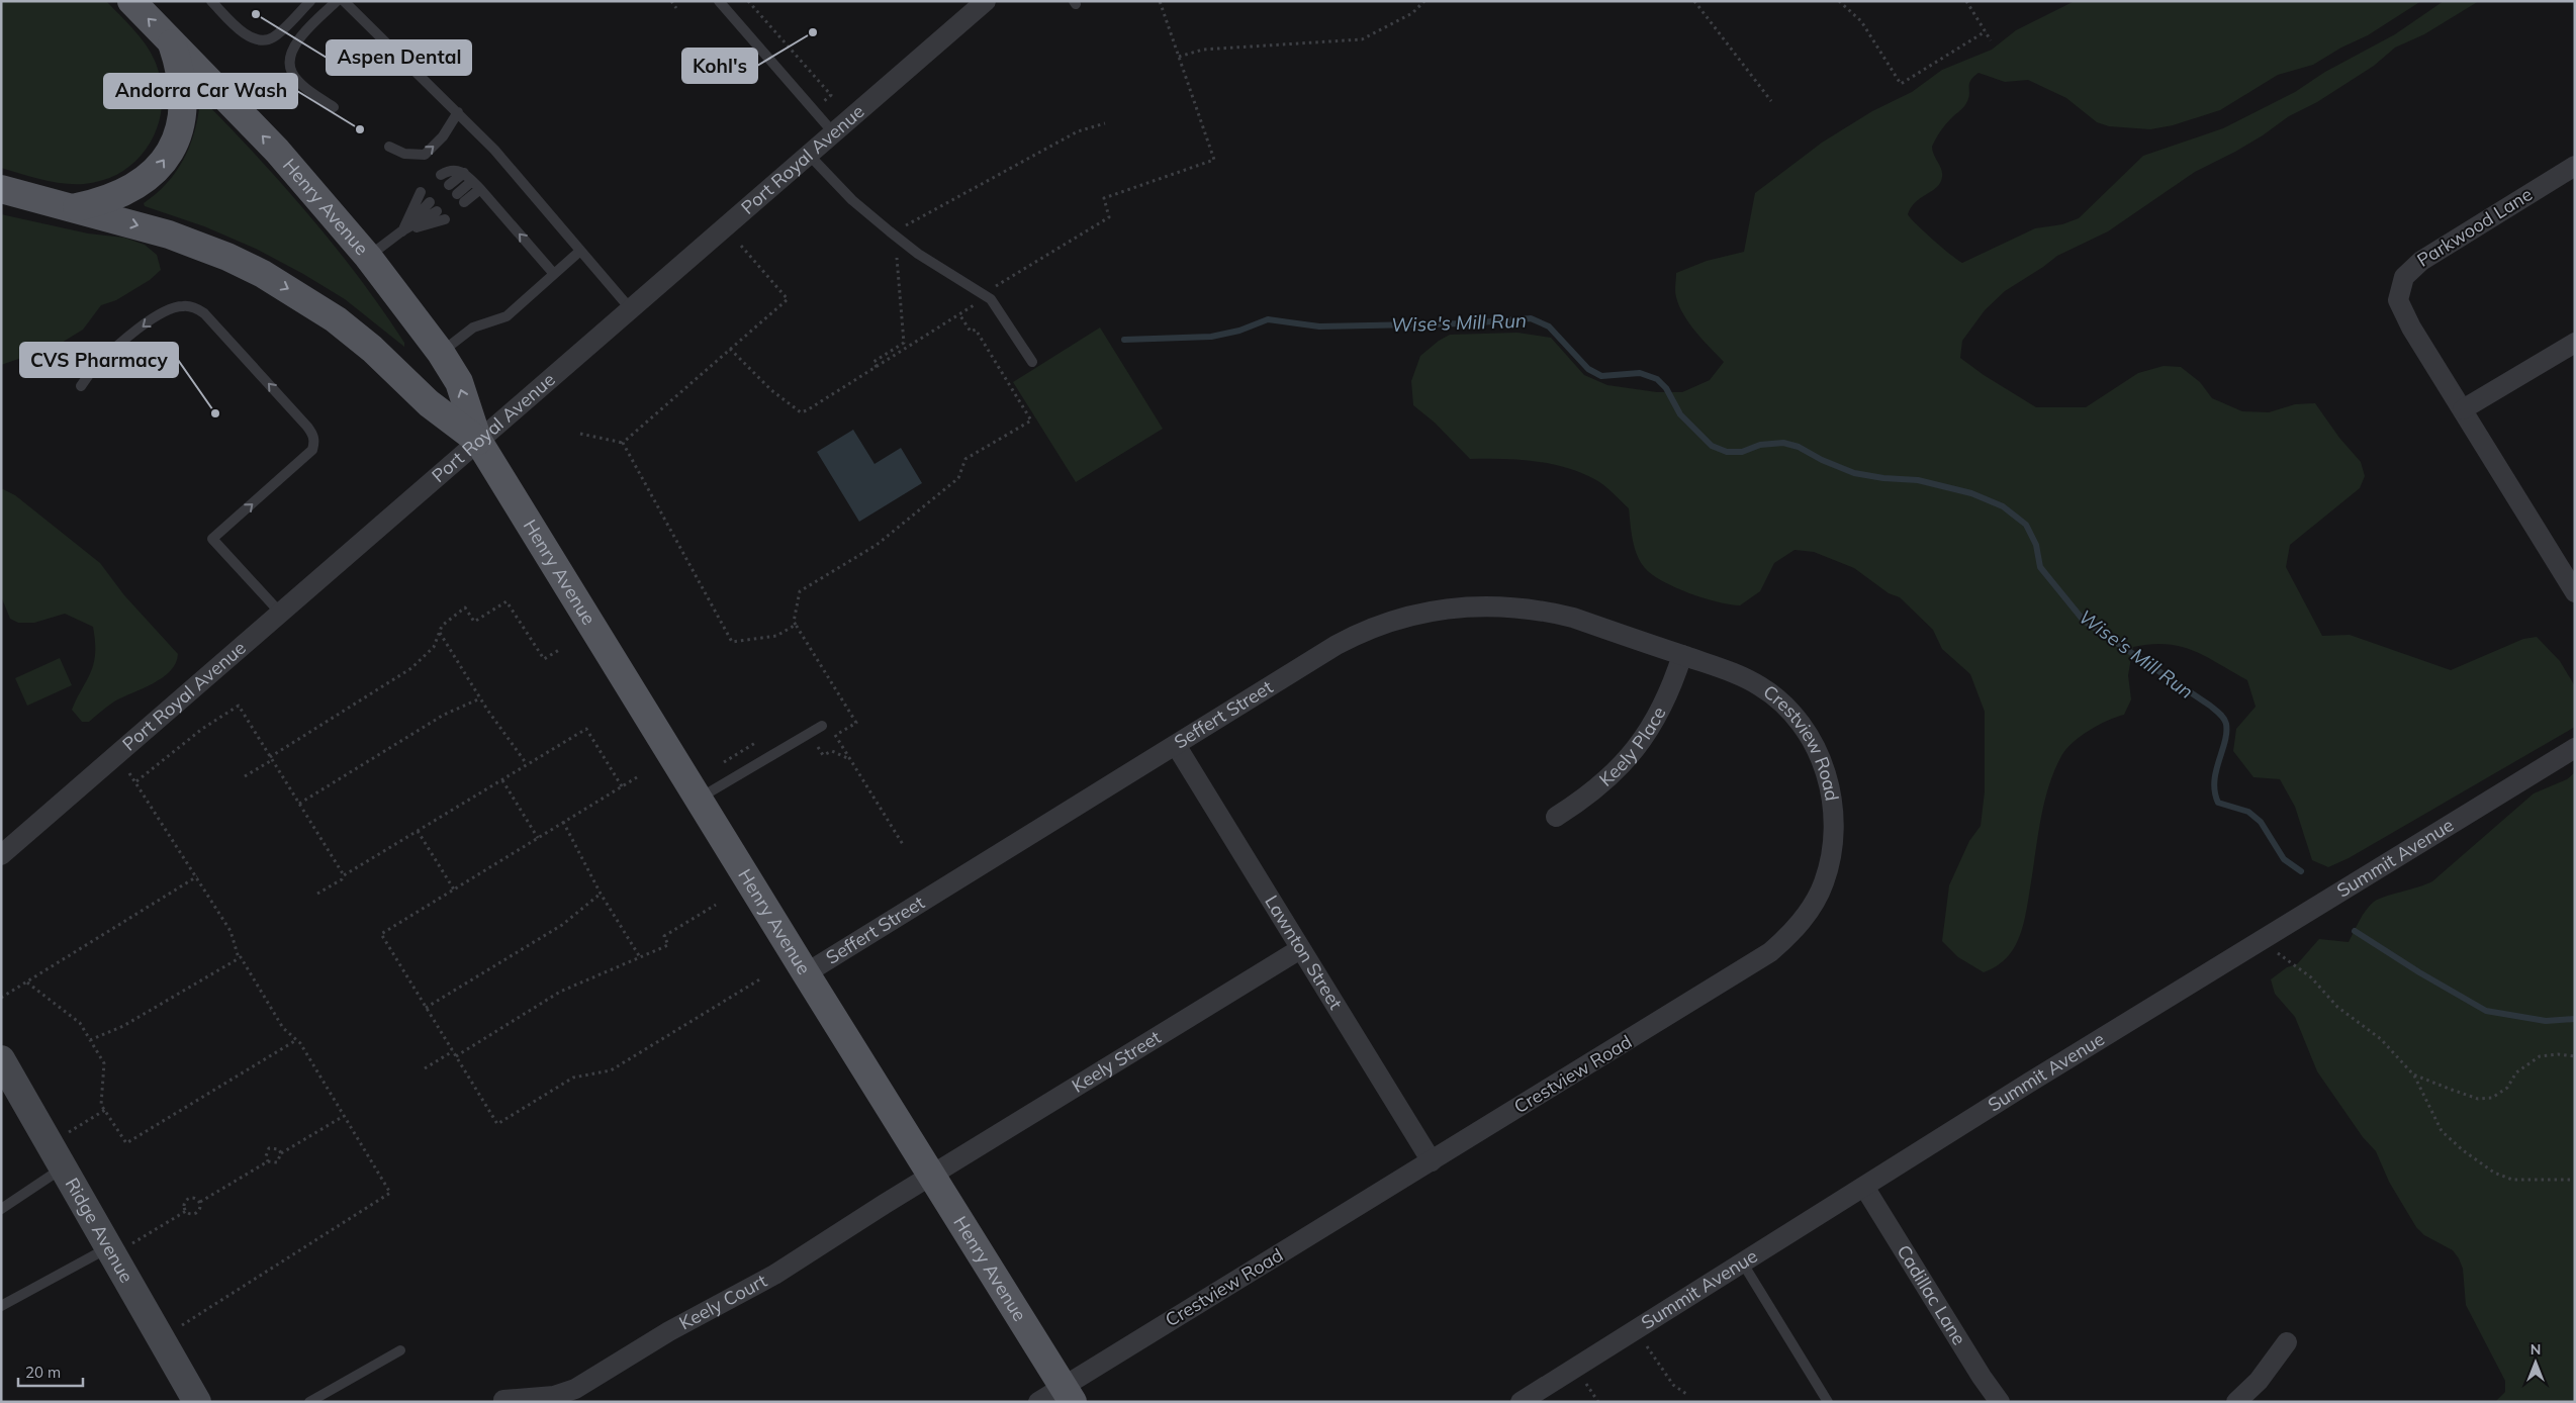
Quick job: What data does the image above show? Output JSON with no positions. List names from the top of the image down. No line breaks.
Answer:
{"streets":{"main road":["Henry Avenue","Ridge Avenue"],"street":["Port Royal Avenue","Parkwood Lane","Seffert Street","Keely Place","Crestview Road","Summit Avenue","Lawnton Street","Keely Street","Cadillac Lane","Keely Court"]},"crossings":[["Port Royal Avenue","Henry Avenue"],["Henry Avenue","Seffert Street"],["Henry Avenue","Crestview Road"],["Henry Avenue","Keely Street"],["Henry Avenue","Keely Court"],["Seffert Street","Keely Place"],["Seffert Street","Crestview Road"],["Seffert Street","Lawnton Street"],["Keely Place","Crestview Road"],["Crestview Road","Lawnton Street"],["Summit Avenue","Cadillac Lane"],["Lawnton Street","Keely Street"],["Keely Street","Keely Court"]],"water":["Wise's Mill Run"],"places":["Aspen Dental","Kohl's","Andorra Car Wash","CVS Pharmacy"],"scale_bar":"20 m","north":"top"}
